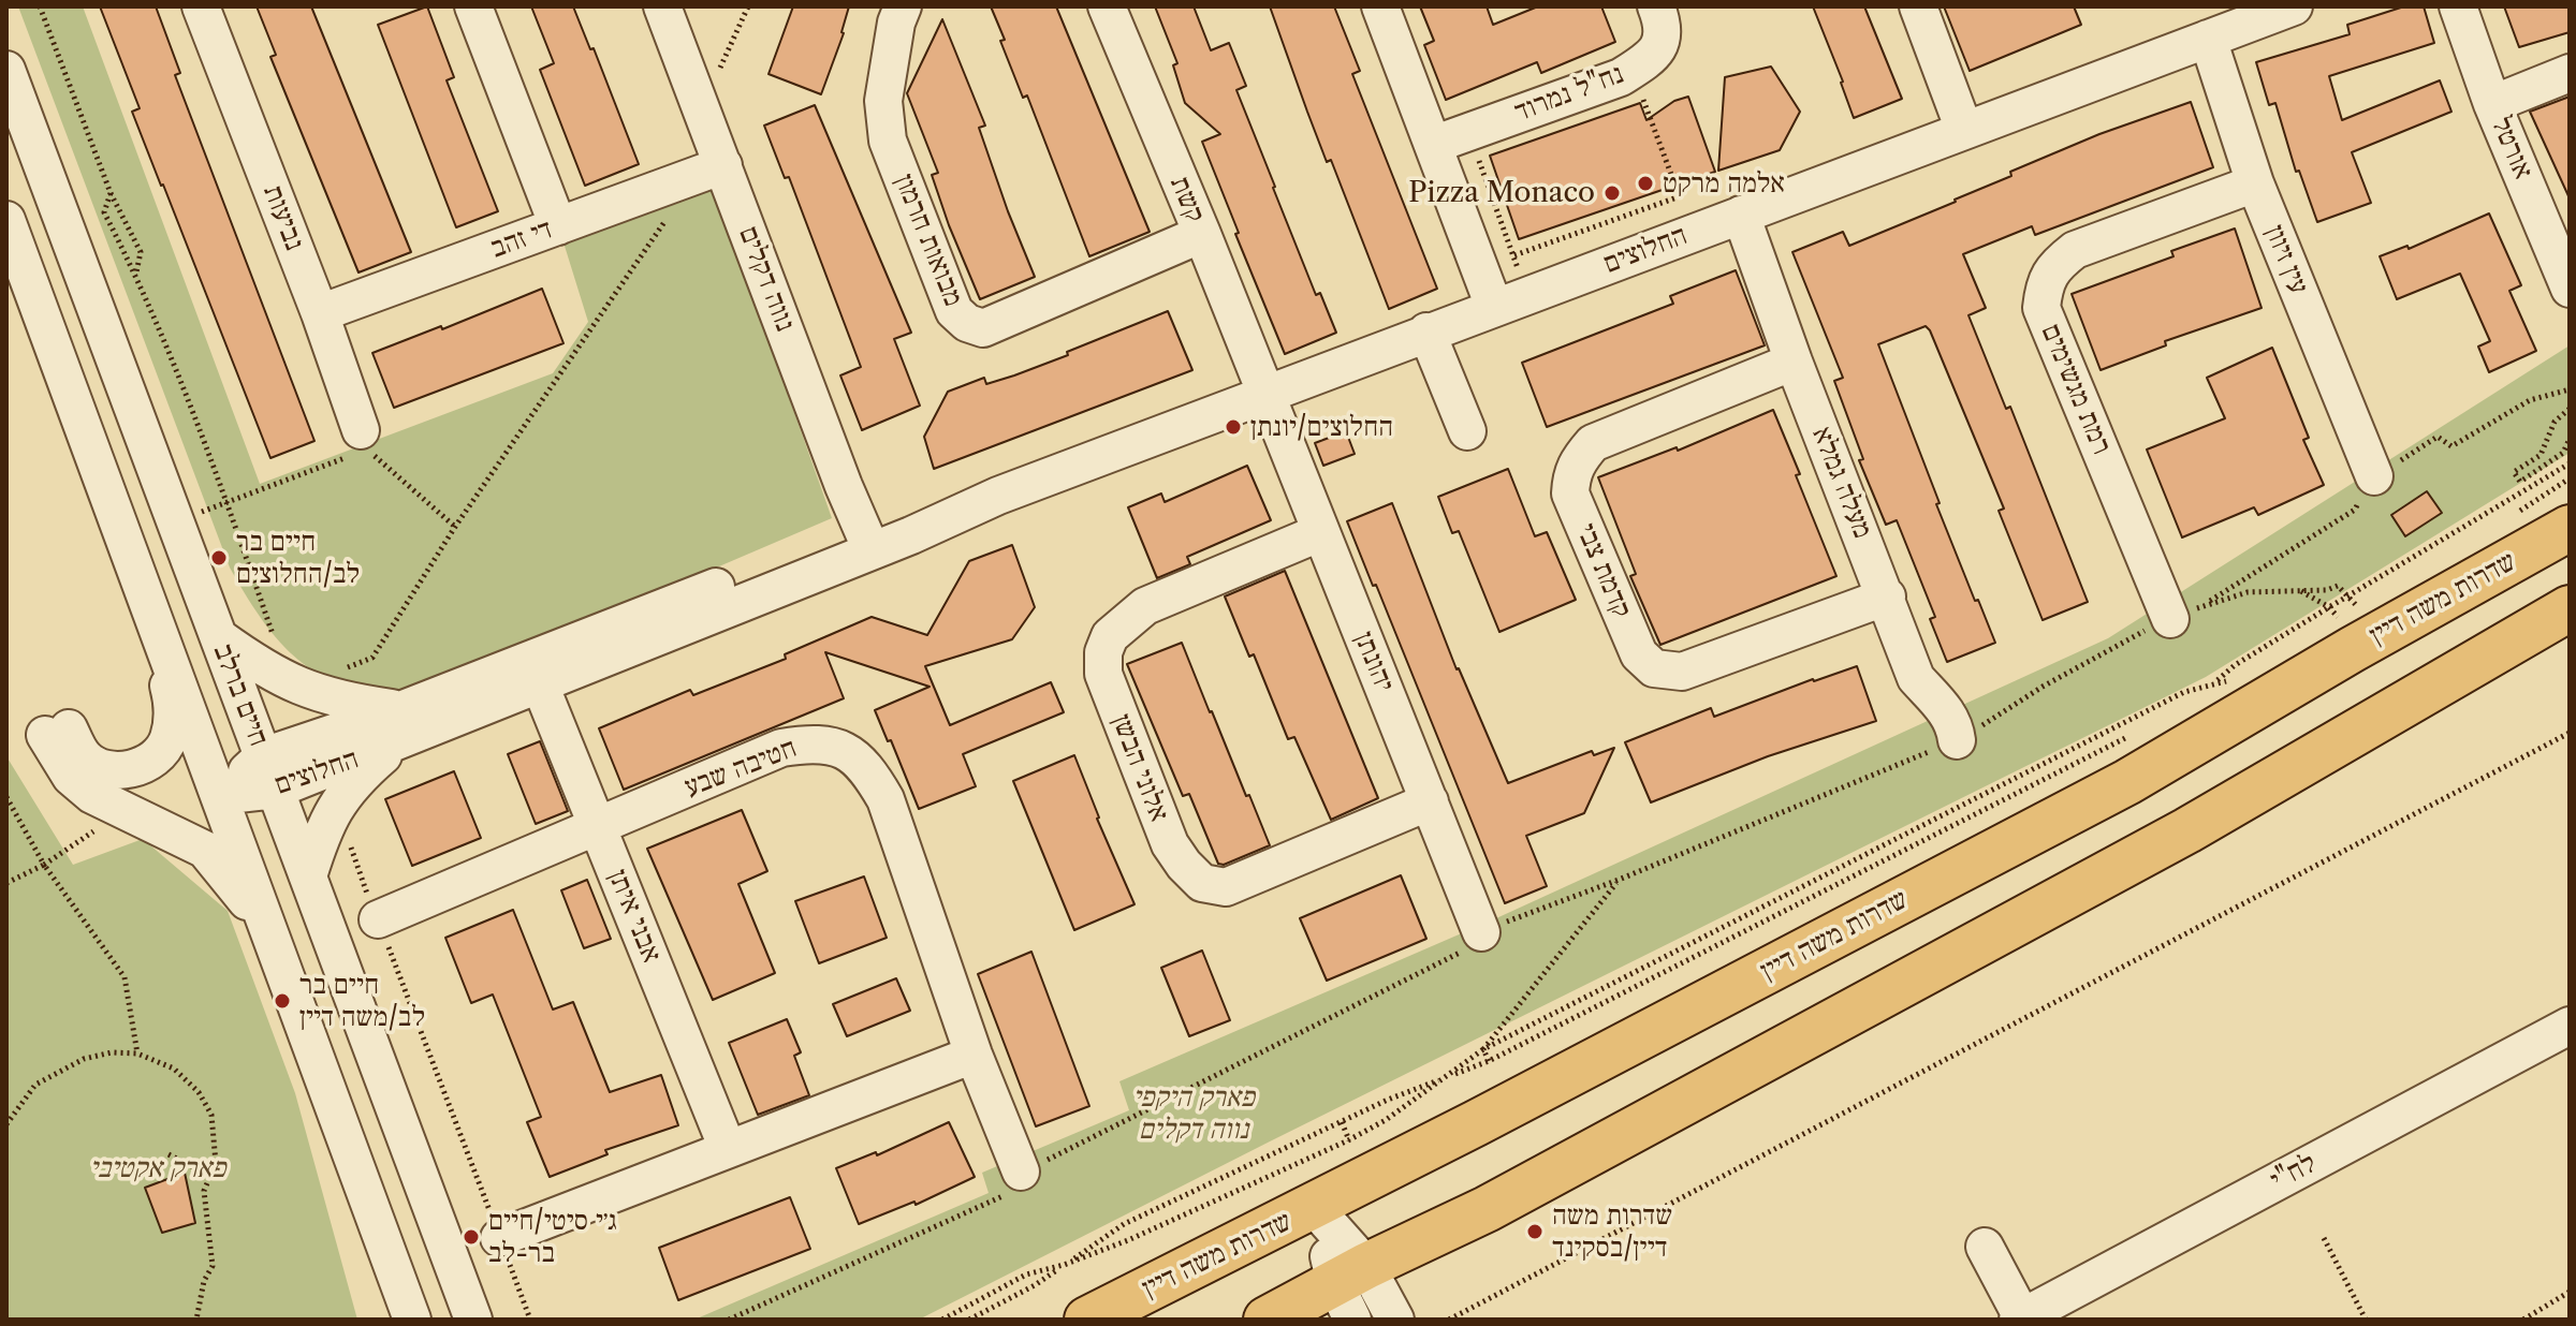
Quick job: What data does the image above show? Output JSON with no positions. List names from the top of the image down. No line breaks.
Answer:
{"streets":{"main road":["שדרות משה דיין"],"street":["נח\"ל נמרוד","אורטל","קשת","נביעות","די זהב","מבואות חרמון","החלוצים","עין זיוון","נווה דקלים","רמת מגשימים","מעלה גמלא","קדמת צבי","יהונתן","חיים ברלב","חטיבה שבע","אלוני הבשן","אבני איתן","לח\"י"]},"crossings":[["קשת","מבואות חרמון"],["קשת","החלוצים"],["קשת","יהונתן"],["נביעות","די זהב"],["די זהב","נווה דקלים"],["החלוצים","עין זיוון"],["החלוצים","נווה דקלים"],["החלוצים","מעלה גמלא"],["החלוצים","יהונתן"],["החלוצים","חיים ברלב"],["החלוצים","אבני איתן"],["עין זיוון","רמת מגשימים"],["מעלה גמלא","קדמת צבי"],["יהונתן","אלוני הבשן"],["חטיבה שבע","אבני איתן"]],"parks":["פארק היקפי נווה דקלים","פארק אקטיבי"],"places":["אלמה מרקט","Pizza Monaco","החלוצים/יונתן","חיים בר לב/החלוצים","חיים בר לב/משה דיין","שדרות משה דיין/בסקינד","ג׳י סיטי/חיים בר-לב"]}
